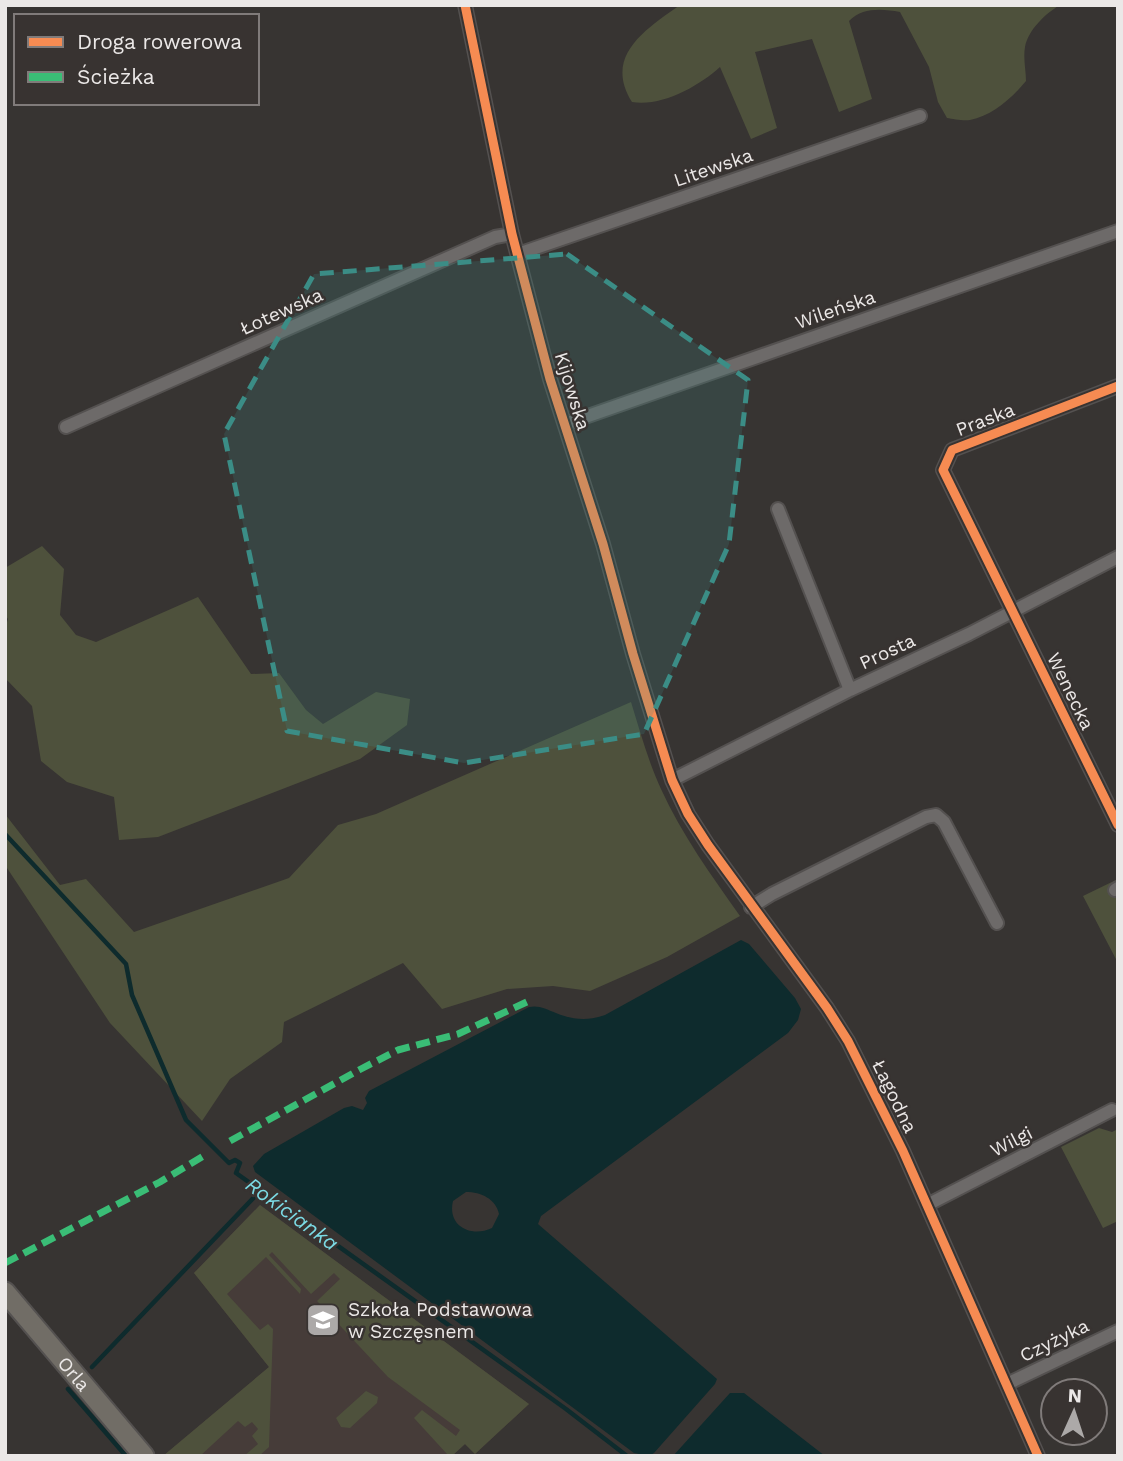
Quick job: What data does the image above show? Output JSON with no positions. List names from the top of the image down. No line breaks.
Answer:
{"streets":{"street":["Litewska","Wileńska","Łotewska","Kijowska","Praska","Prosta","Wenecka","Łagodna","Wilgi","Czyżyka","Orla"]},"crossings":[["Litewska","Kijowska"],["Wileńska","Kijowska"],["Łotewska","Kijowska"],["Kijowska","Prosta"],["Kijowska","Łagodna"],["Praska","Prosta"],["Praska","Wenecka"],["Prosta","Wenecka"],["Prosta","Łagodna"],["Łagodna","Wilgi"],["Łagodna","Czyżyka"]],"water":["Rokicianka"],"places":{"school or university":["Szkoła Podstawowa w Szczęsnem"]},"legend":["Droga rowerowa","Ścieżka"],"north":"top"}
